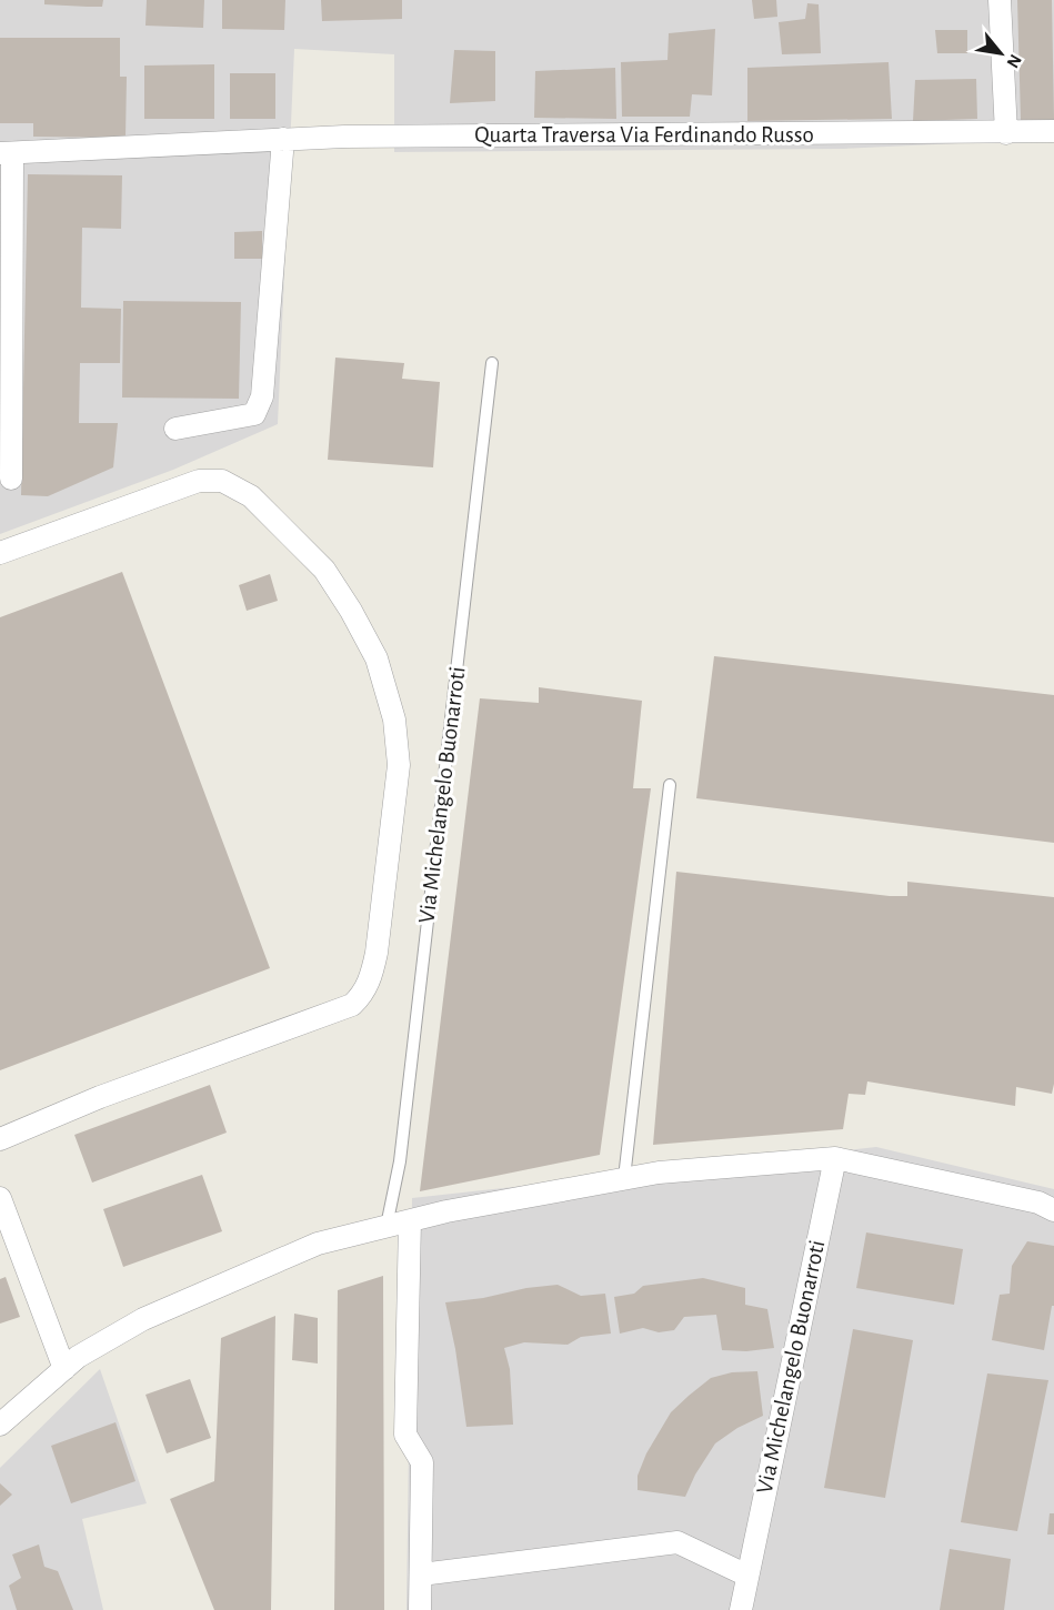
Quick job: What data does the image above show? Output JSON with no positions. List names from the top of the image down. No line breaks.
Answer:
{"streets":{"street":["Quarta Traversa Via Ferdinando Russo","Via Michelangelo Buonarroti"]},"north":"bottom right"}
